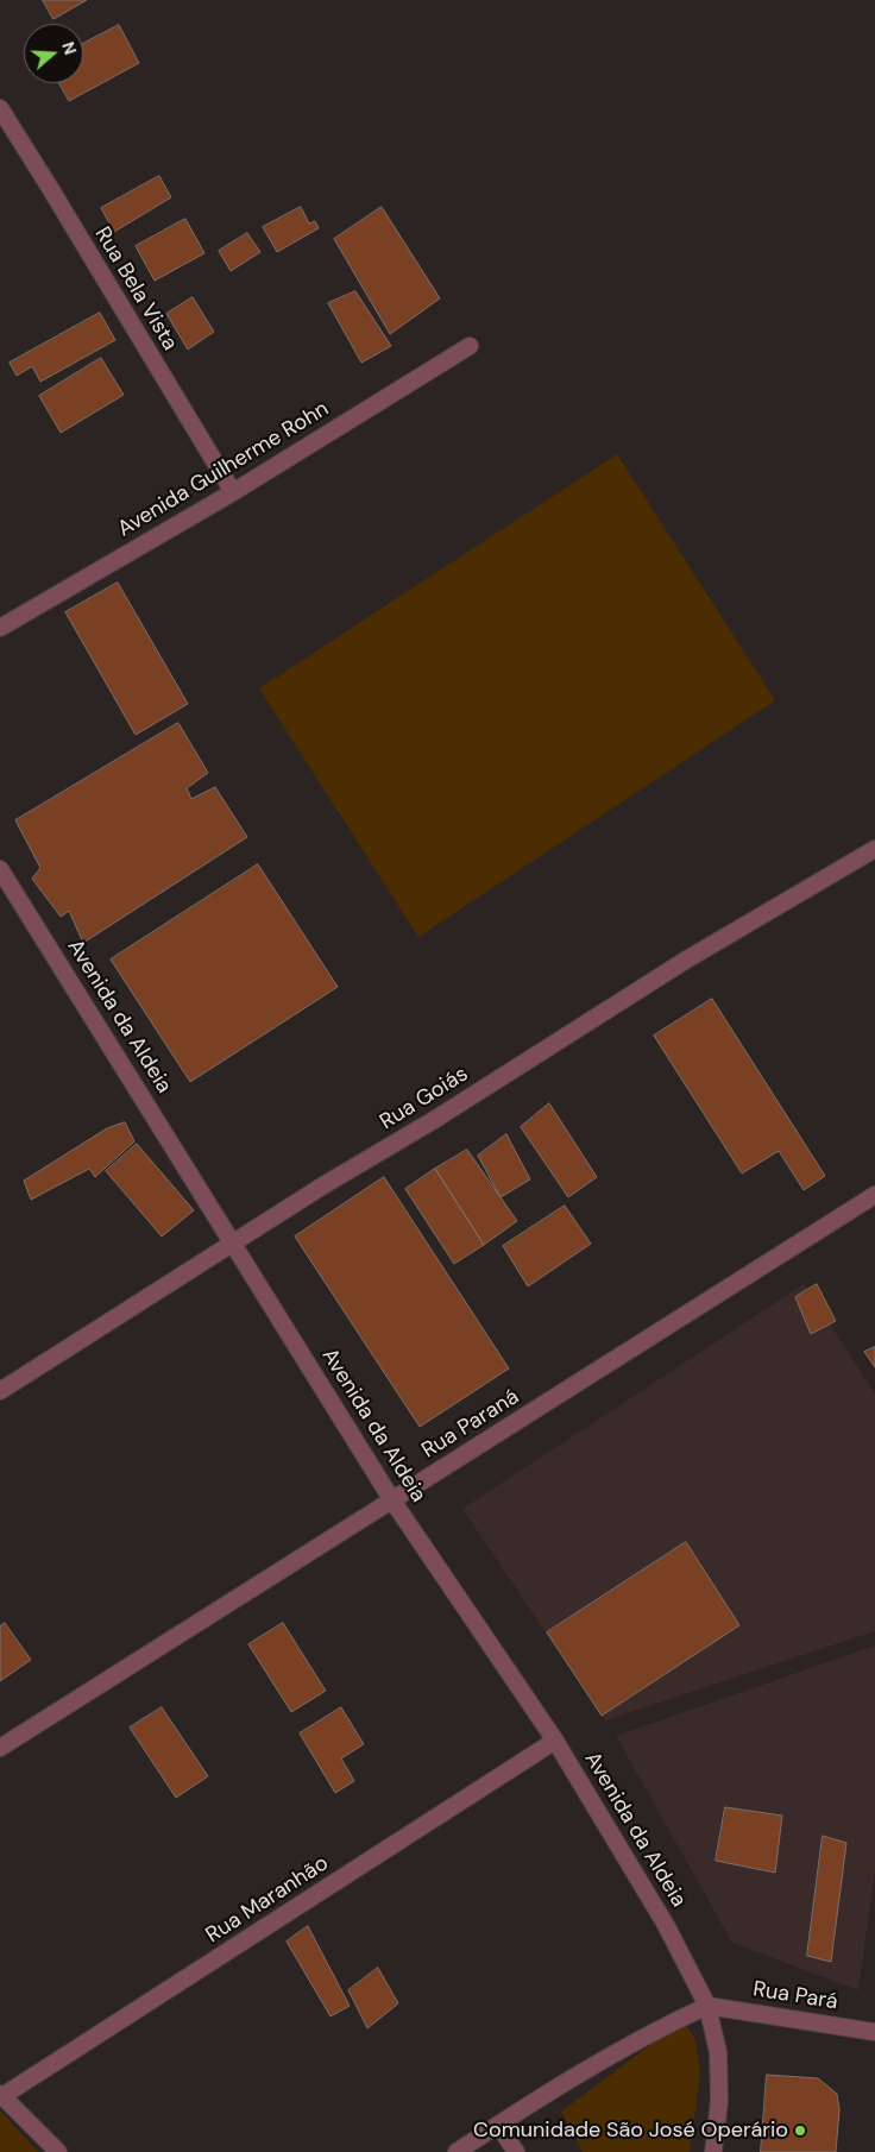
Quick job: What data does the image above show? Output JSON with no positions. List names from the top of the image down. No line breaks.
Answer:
{"streets":{"street":["Rua Bela Vista","Avenida Guilherme Rohn","Avenida da Aldeia","Rua Goiás","Rua Paraná","Rua Maranhão","Rua Pará"]},"crossings":[["Rua Bela Vista","Avenida Guilherme Rohn"],["Avenida da Aldeia","Rua Goiás"],["Avenida da Aldeia","Rua Paraná"],["Avenida da Aldeia","Rua Maranhão"],["Avenida da Aldeia","Rua Pará"]],"places":["Comunidade São José Operário"],"north":"right"}
